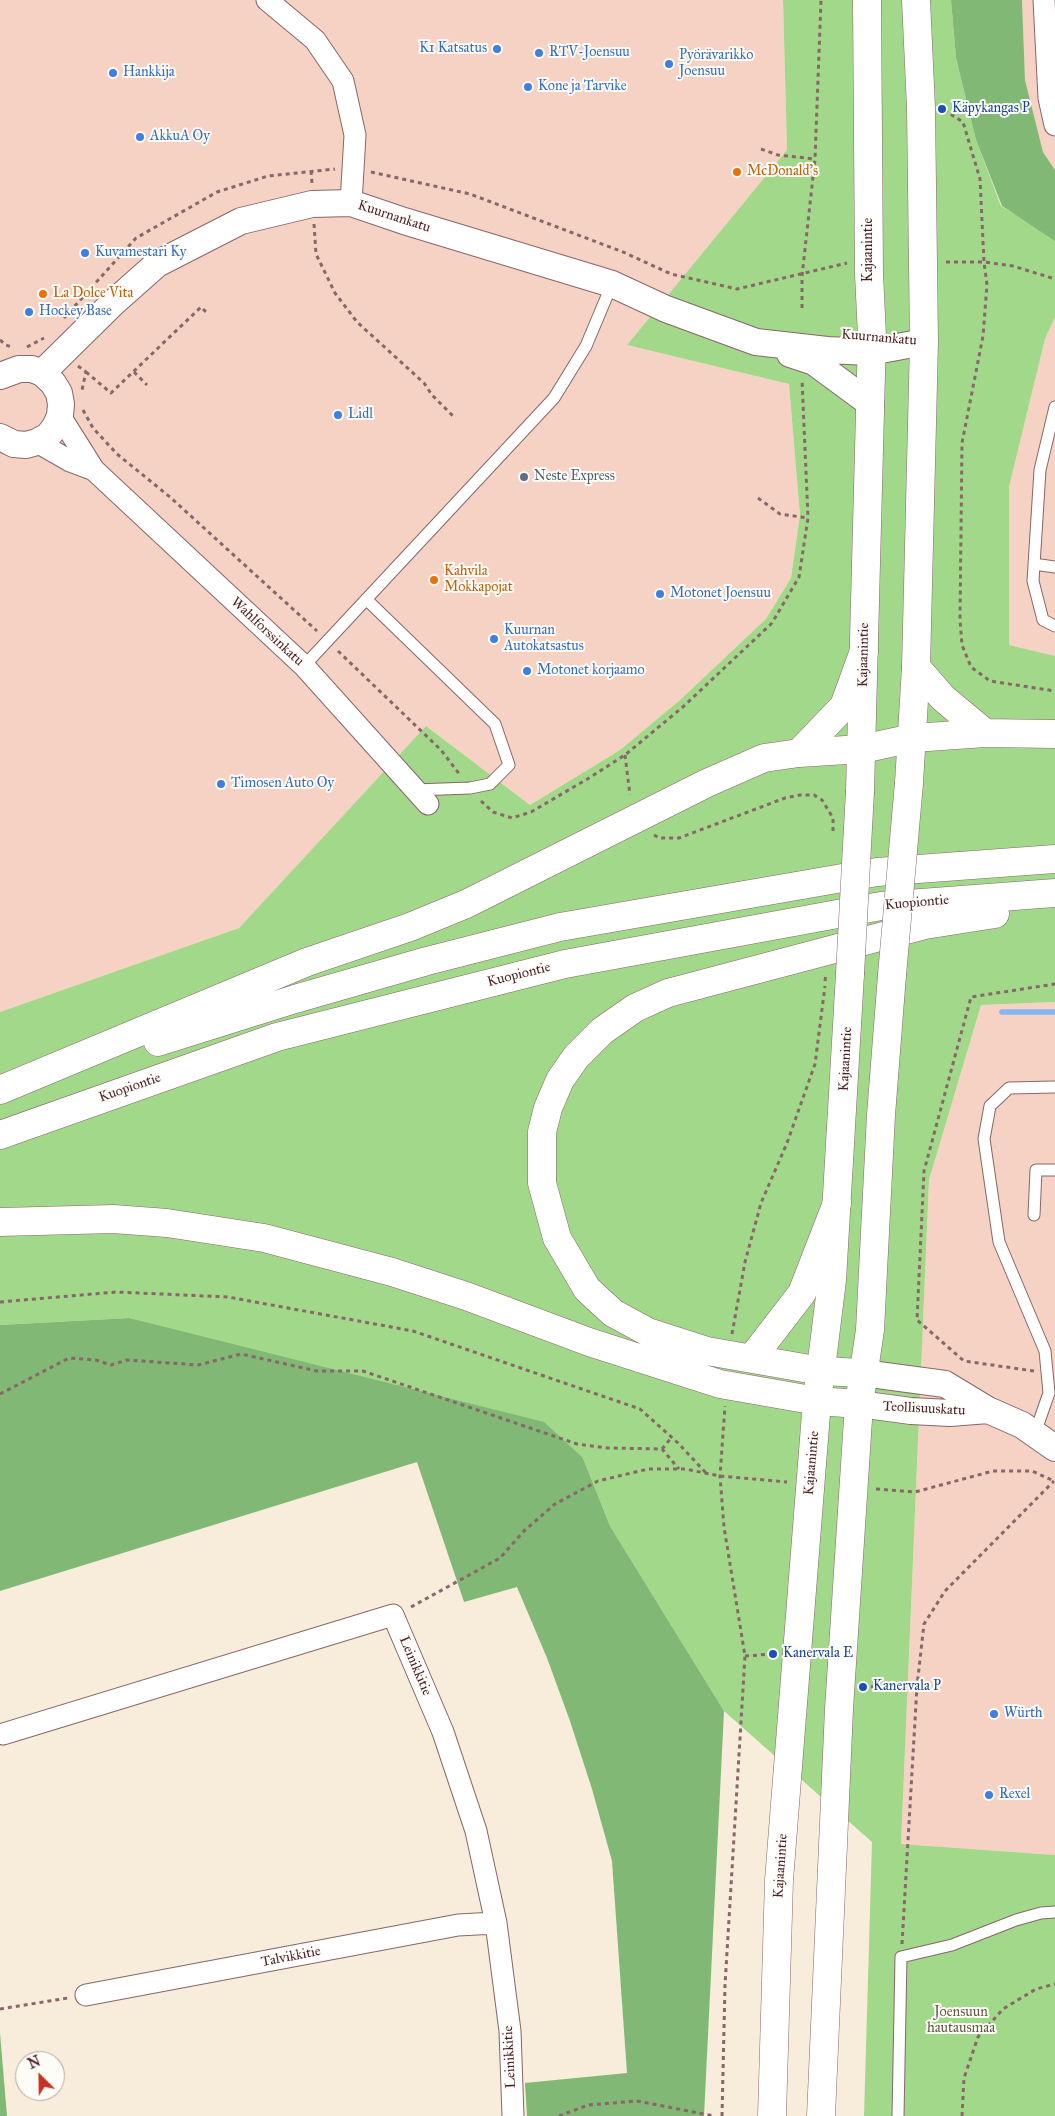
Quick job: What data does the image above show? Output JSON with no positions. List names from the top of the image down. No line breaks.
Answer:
{"streets":{"main road":["Kajaanintie","Kuopiontie"],"street":["Kuurnankatu","Wahlforssinkatu","Teollisuuskatu","Leinikkitie","Talvikkitie"]},"crossings":[["Kuurnankatu","Kajaanintie"],["Leinikkitie","Talvikkitie"]],"parks":["Joensuun hautausmaa"],"places":["K1 Katsatus","RTV-Joensuu","Pyörävarikko Joensuu","Hankkija","Kone ja Tarvike","Käpykangas P","AkkuA Oy","McDonald's","Kuvamestari Ky","La Dolce Vita","Hockey Base","Lidl","Neste Express","Kahvila Mokkapojat","Motonet Joensuu","Kuurnan Autokatsastus","Motonet korjaamo","Timosen Auto Oy","Kanervala E","Kanervala P","Würth","Rexel"],"north":"top left"}
